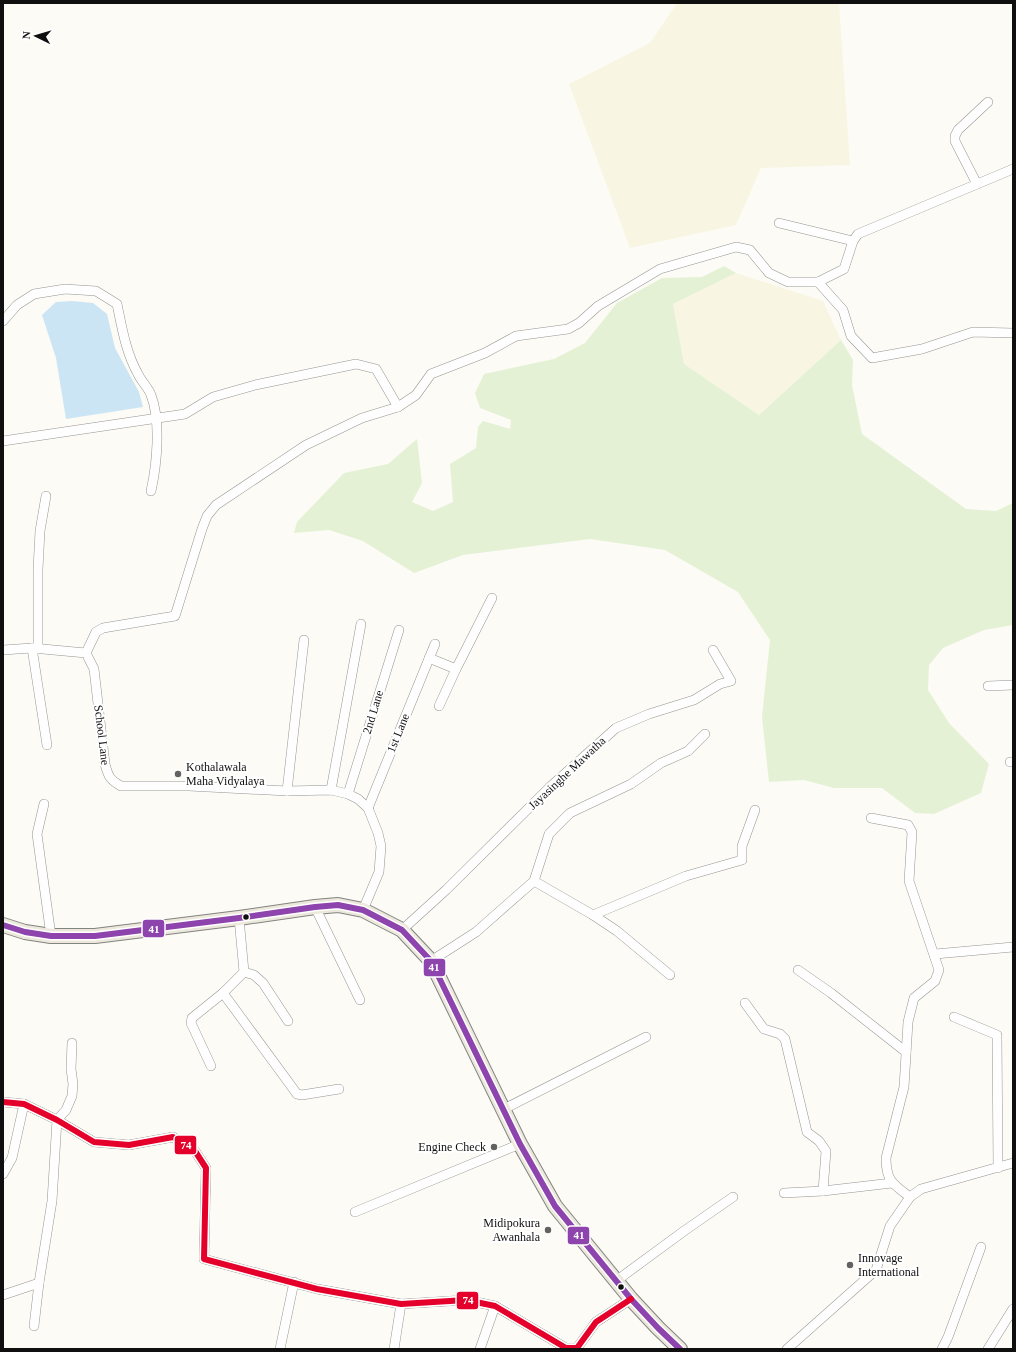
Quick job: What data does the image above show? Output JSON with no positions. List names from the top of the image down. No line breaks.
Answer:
{"streets":{"street":["2nd Lane","1st Lane","School Lane","Jayasinghe Mawatha"]},"crossings":[["2nd Lane","School Lane"],["1st Lane","School Lane"]],"places":["Kothalawala Maha Vidyalaya","Engine Check","Midipokura Awanhala","Innovage International"],"lines":["transit line 41","transit line 74"],"north":"left"}
